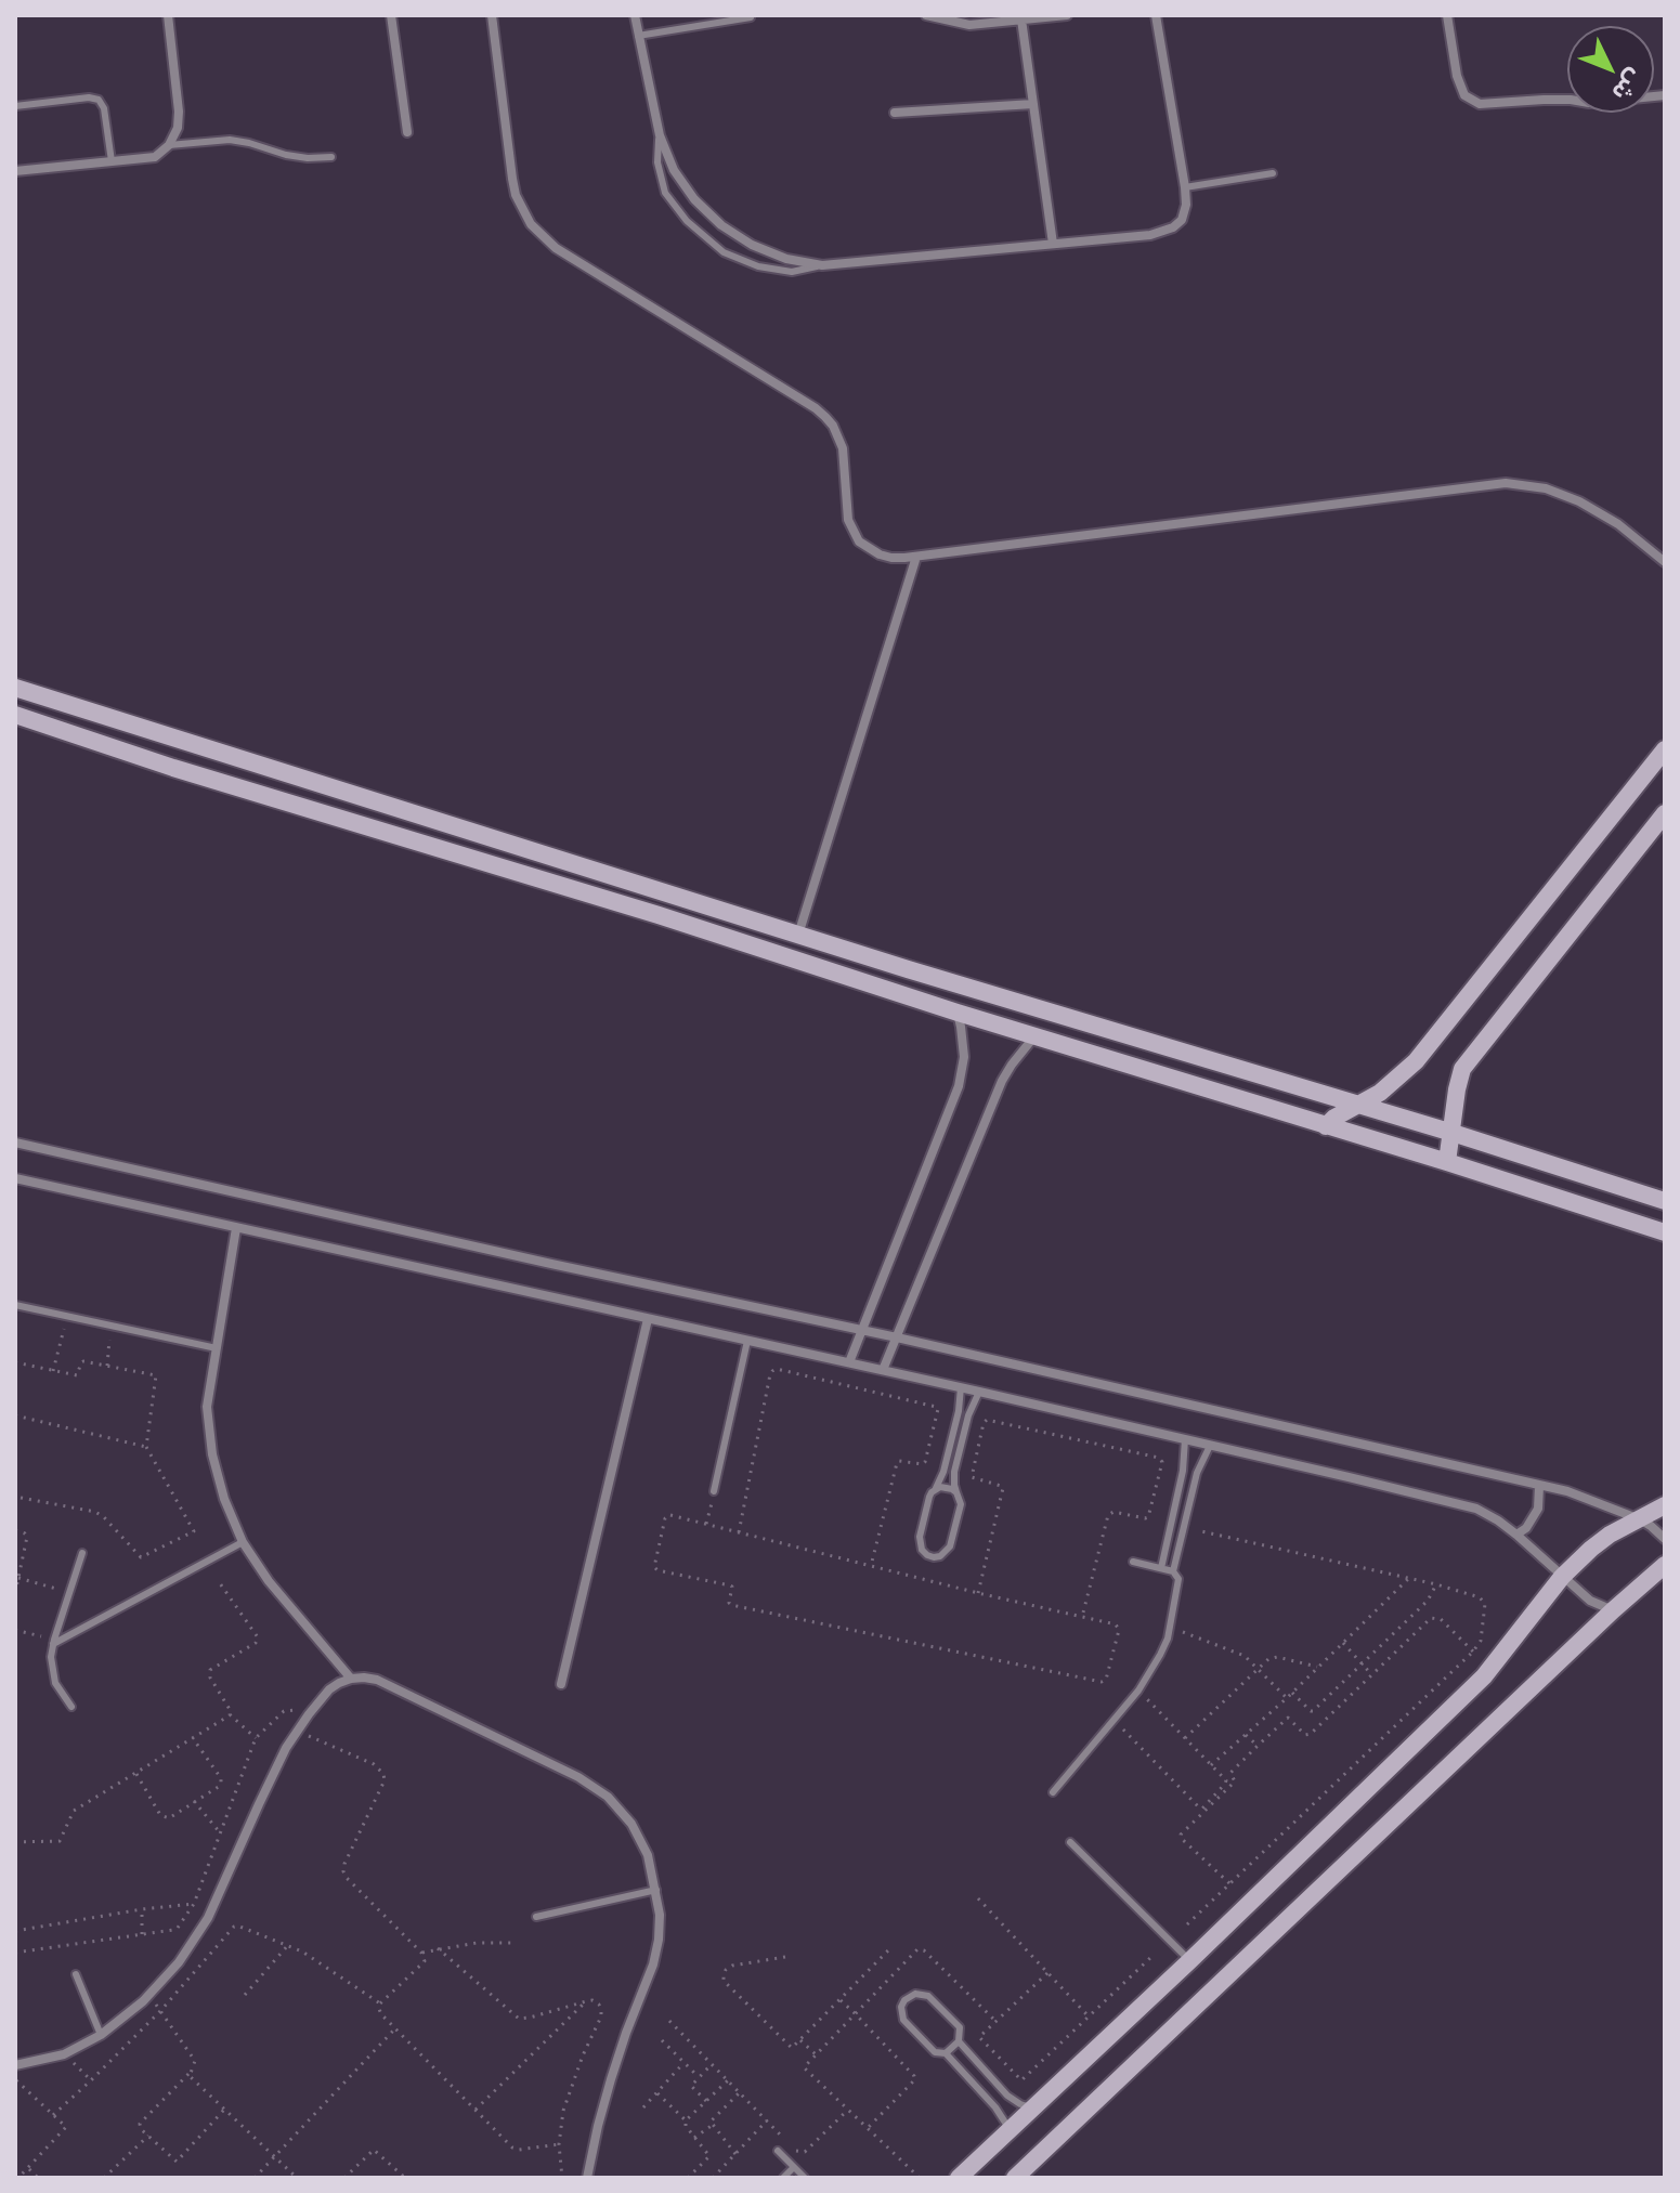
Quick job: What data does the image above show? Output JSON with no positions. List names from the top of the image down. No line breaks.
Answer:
{"north":"bottom right"}
